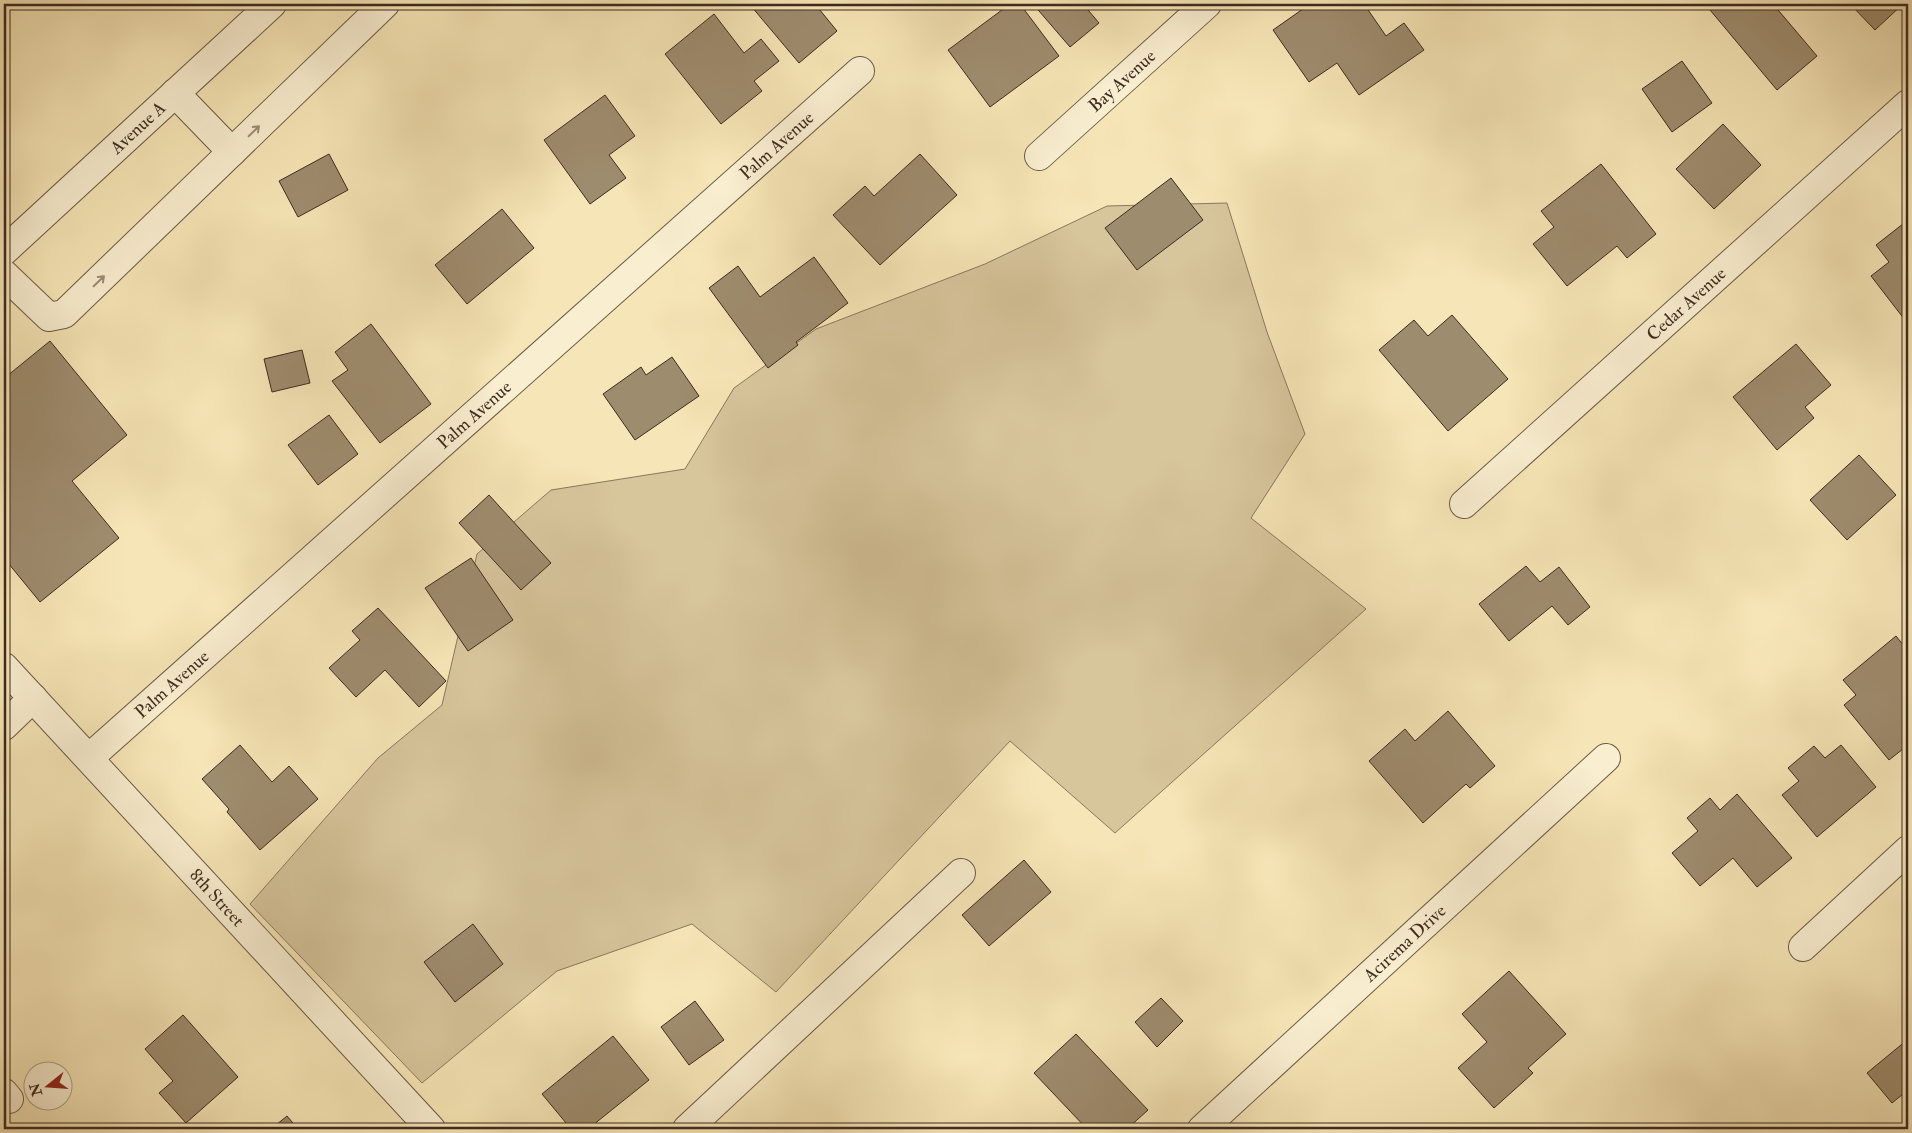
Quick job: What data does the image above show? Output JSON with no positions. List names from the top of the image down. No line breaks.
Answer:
{"streets":{"street":["Bay Avenue","Avenue A","Palm Avenue","Cedar Avenue","8th Street","Acirema Drive"]},"crossings":[["Palm Avenue","8th Street"]],"north":"left"}
